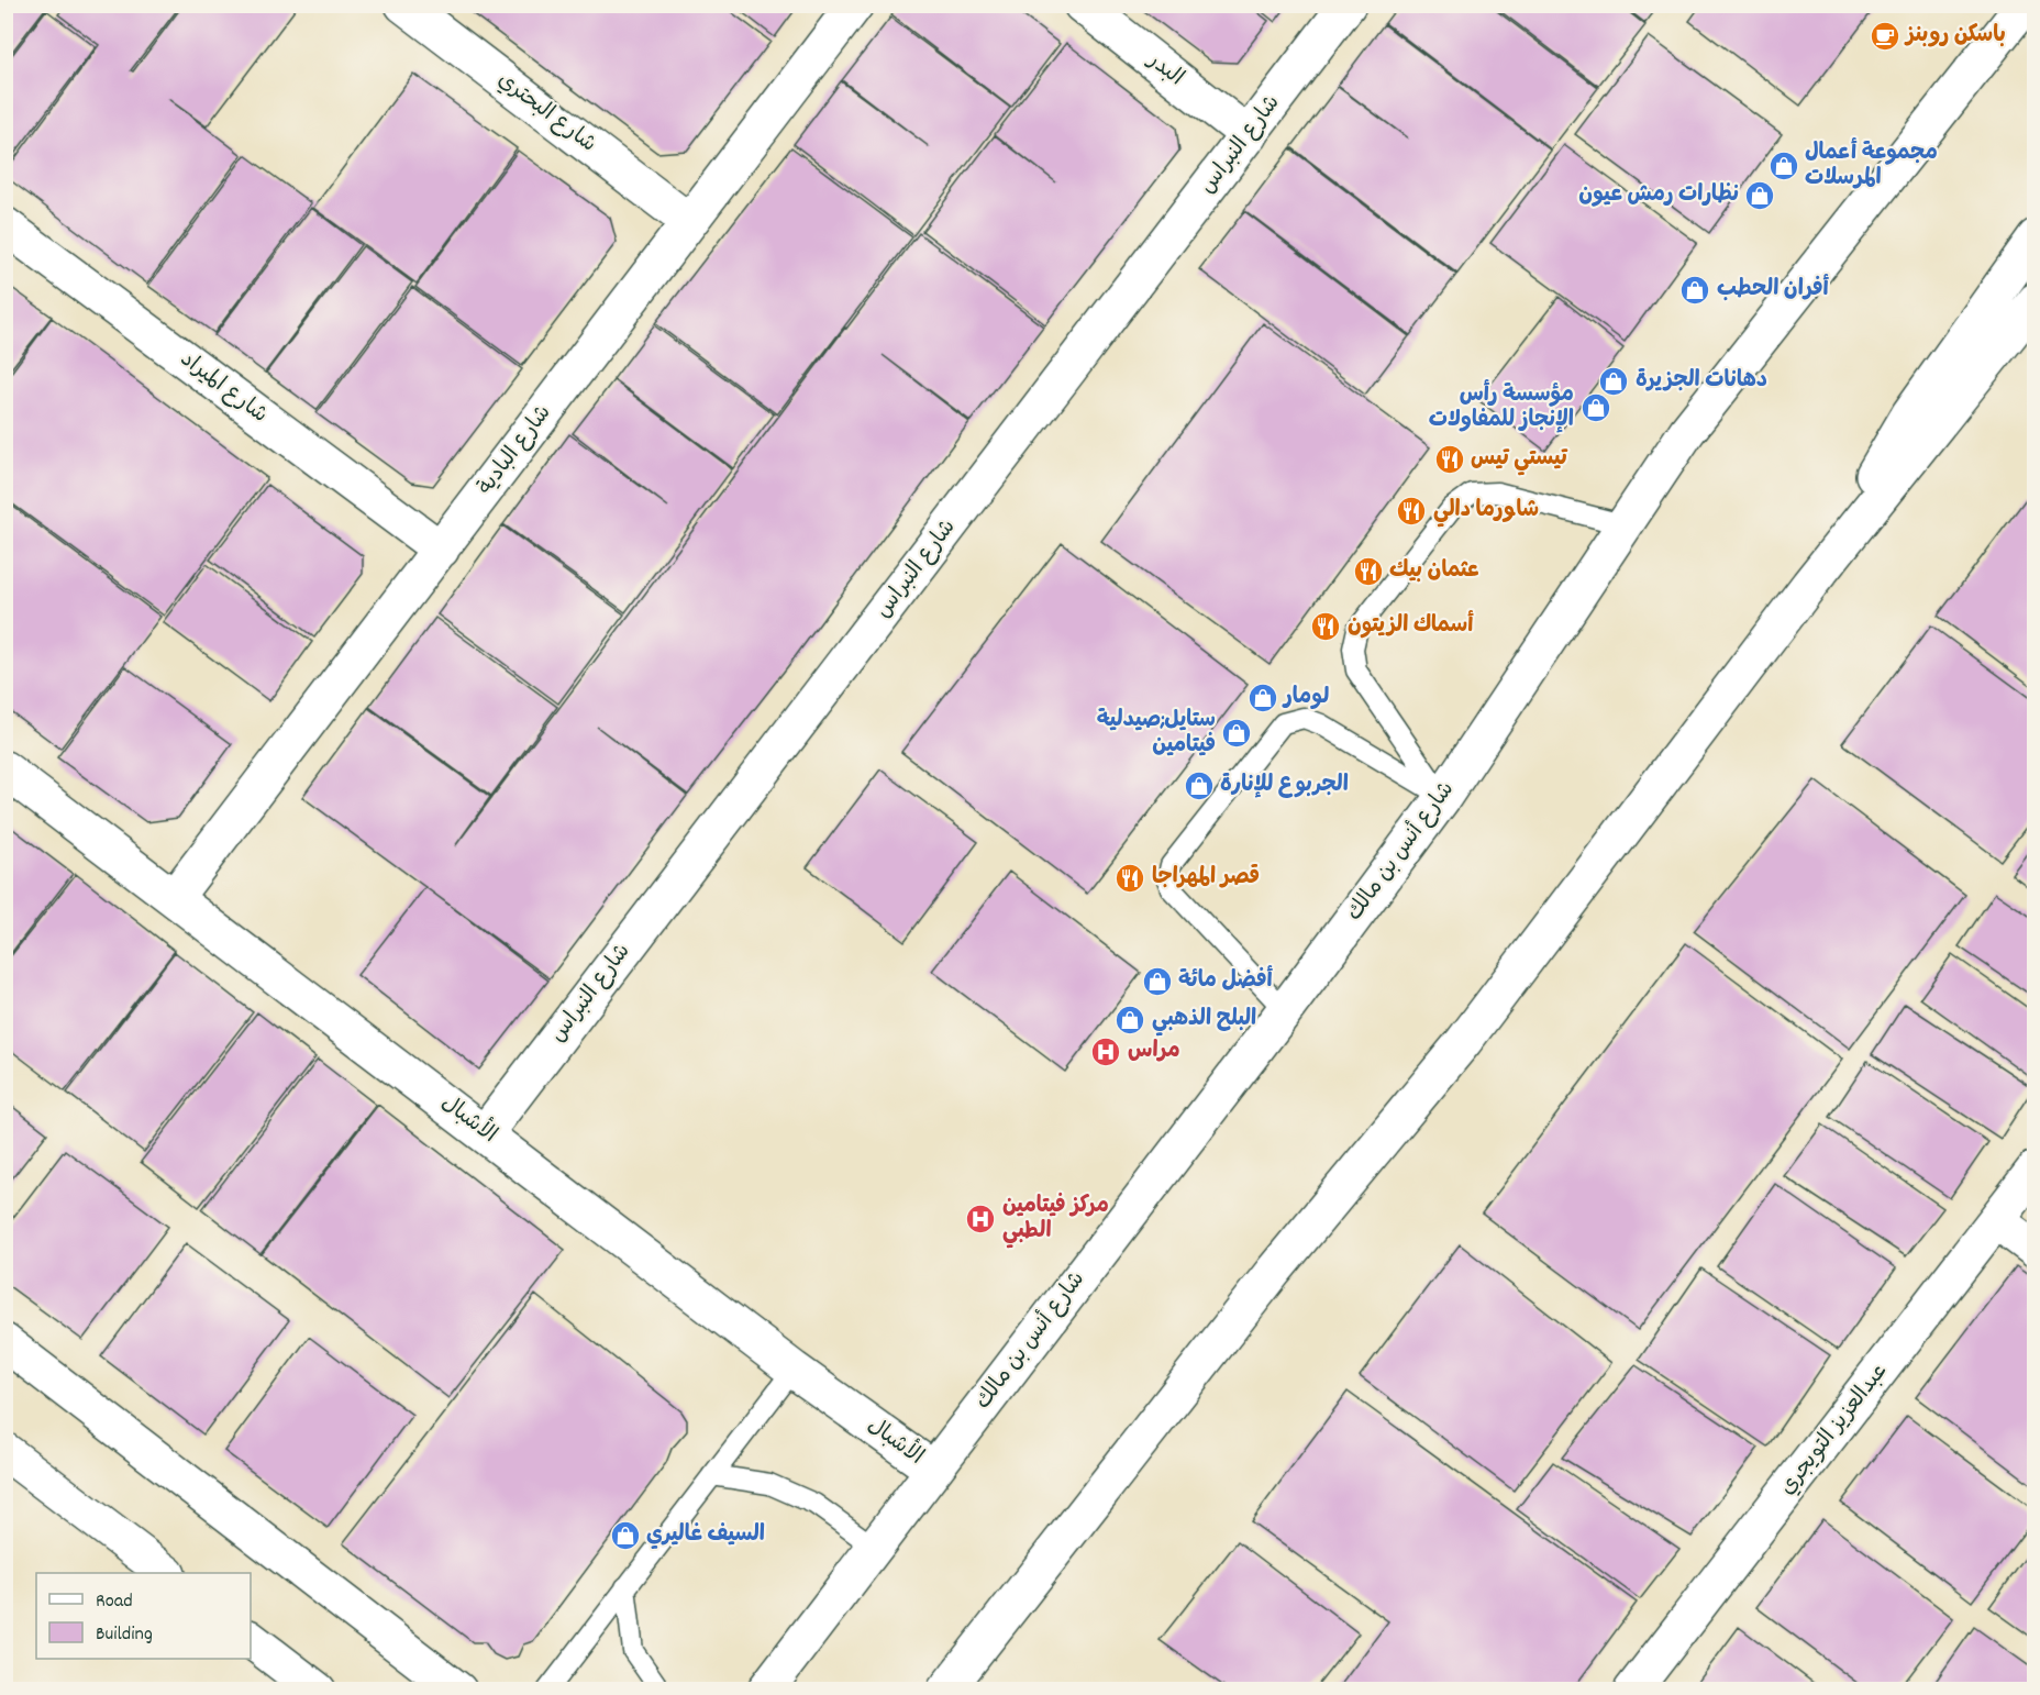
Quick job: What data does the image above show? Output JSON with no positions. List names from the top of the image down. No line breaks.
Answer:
{"streets":{"street":["البدر","شارع البحتري","شارع النبراس","شارع الميراد","شارع البادية","شارع أنس بن مالك","الأشبال","عبدالعزيز التويجري"]},"crossings":[["البدر","شارع النبراس"],["شارع البحتري","شارع البادية"],["شارع النبراس","الأشبال"],["شارع الميراد","شارع البادية"],["شارع البادية","الأشبال"],["شارع أنس بن مالك","الأشبال"]],"places":{"cafe":["باسكن روبنز"],"shop":["مجموعة أعمال المرسلات","نظارات رمش عيون","أفران الحطب","دهانات الجزيرة","مؤسسة رأس الإنجاز للمفاولات","لومار","ستايل;صيدلية فيتامين","الجربوع للإنارة","أفضل مائة","البلح الذهبي","السيف غاليري"],"restaurant":["تيستي تيس","شاورما دالي","عثمان بيك","أسماك الزيتون","قصر المهراجا"],"hospital":["مراس","مركز فيتامين الطبي"]},"legend":["Road","Building"]}
